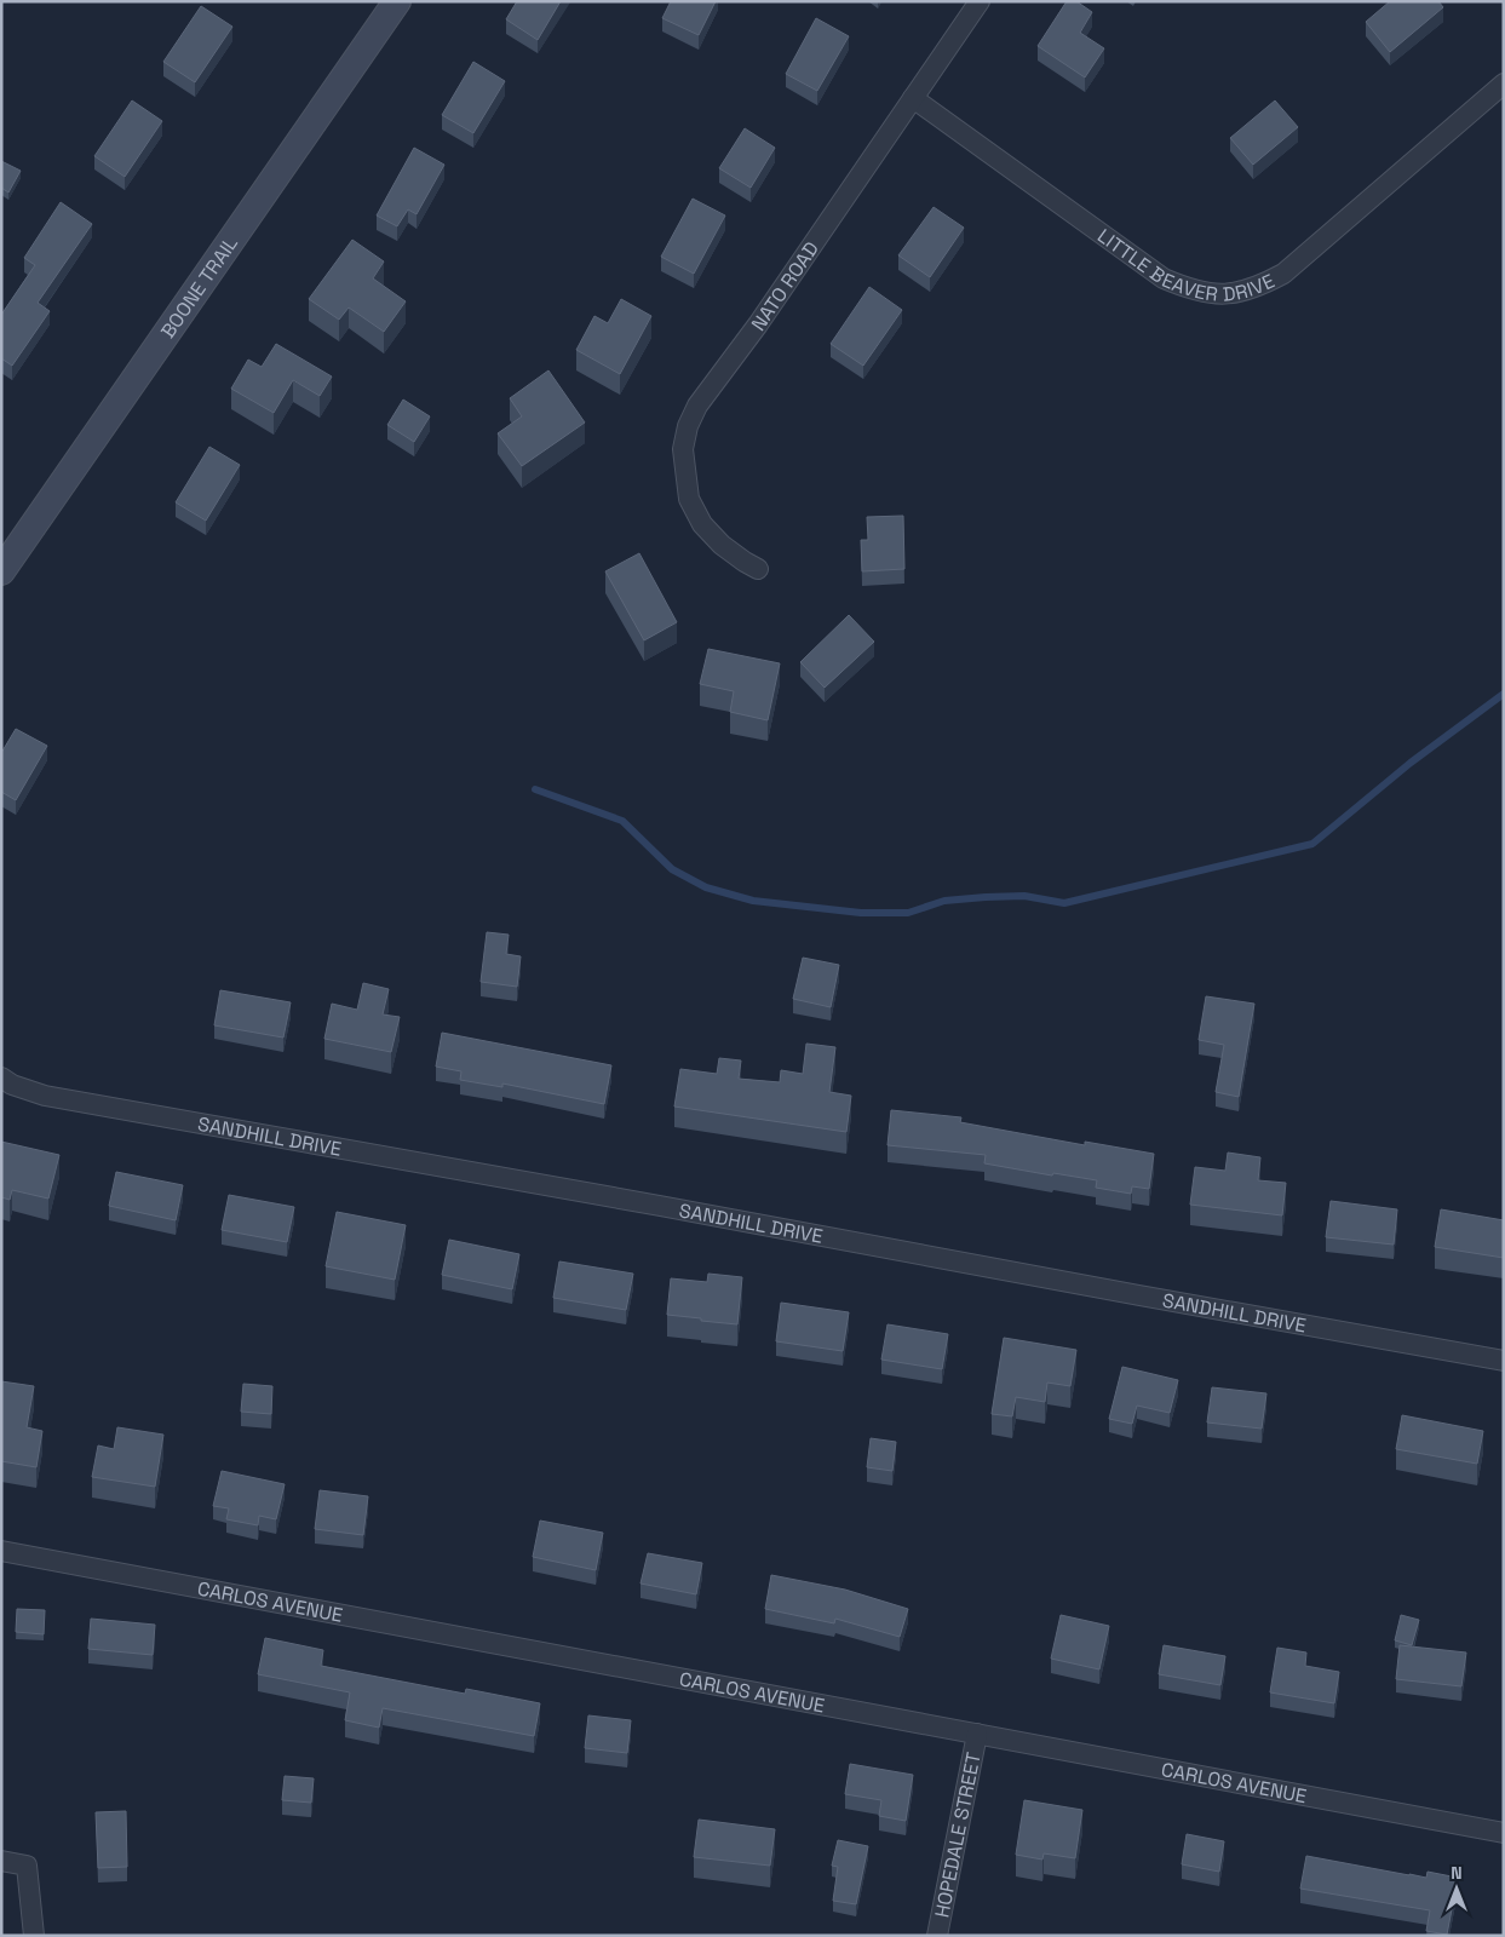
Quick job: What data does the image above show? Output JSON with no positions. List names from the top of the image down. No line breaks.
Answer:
{"streets":{"street":["LITTLE BEAVER DRIVE","NATO ROAD","BOONE TRAIL","SANDHILL DRIVE","CARLOS AVENUE","HOPEDALE STREET"]},"crossings":[["LITTLE BEAVER DRIVE","NATO ROAD"],["CARLOS AVENUE","HOPEDALE STREET"]],"north":"top"}
